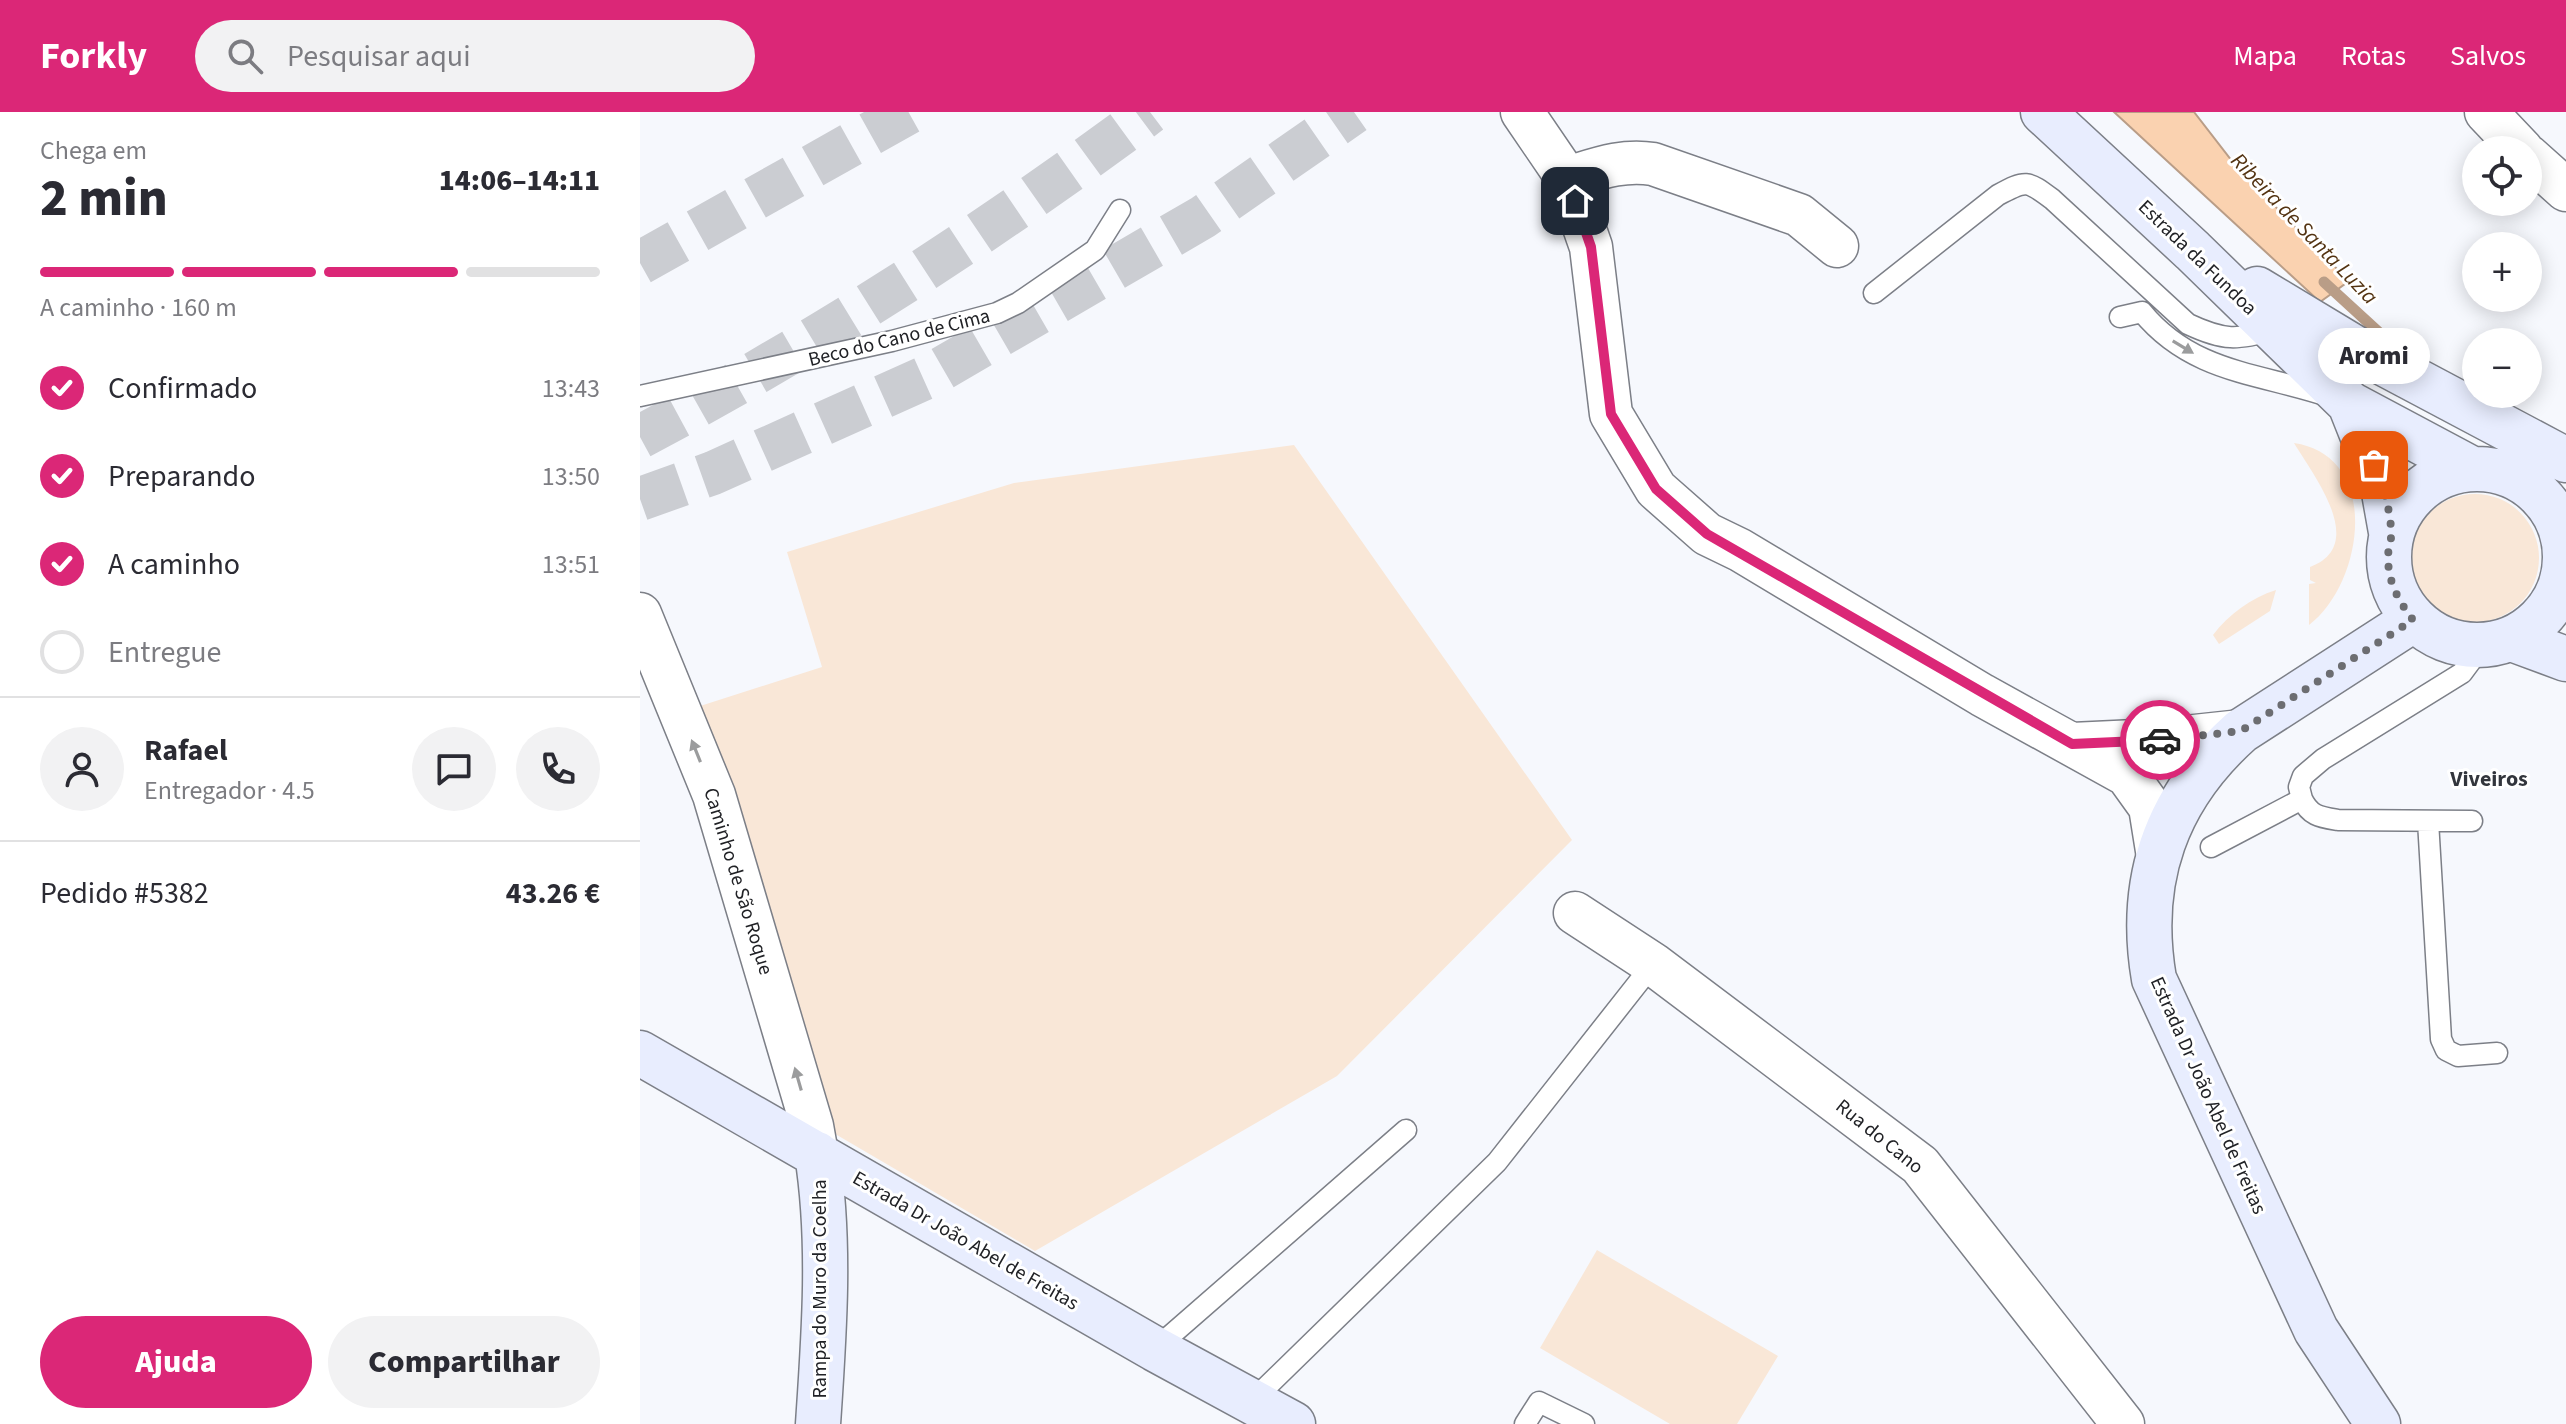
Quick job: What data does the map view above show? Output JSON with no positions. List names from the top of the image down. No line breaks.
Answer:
{"streets":{"street":["Estrada da Fundoa","Caminho de São Roque","Estrada Dr João Abel de Freitas","Rua do Cano","Rampa do Muro da Coelha"],"lane":["Beco do Cano de Cima"]},"crossings":[["Estrada da Fundoa","Estrada Dr João Abel de Freitas"],["Caminho de São Roque","Estrada Dr João Abel de Freitas"],["Caminho de São Roque","Rampa do Muro da Coelha"],["Estrada Dr João Abel de Freitas","Rampa do Muro da Coelha"]],"one_way":["Caminho de São Roque"],"districts":["Viveiros"],"water":["Ribeira de Santa Luzia"],"places":["Aromi"],"page":{"header":"Forkly","search":"Pesquisar aqui","nav":["Mapa","Rotas","Salvos"],"heading":["2 min","Chega em","14:06–14:11"],"panel":["Rafael","Entregador · 4.5","Pedido #5382","43.26 €"],"map_buttons":["+","−"],"bar":"A caminho · 160 m","bubble":"Aromi","list":[["Confirmado","13:43"],["Preparando","13:50"],["A caminho","13:51"],"Entregue"],"buttons":["Ajuda","Compartilhar"]}}
